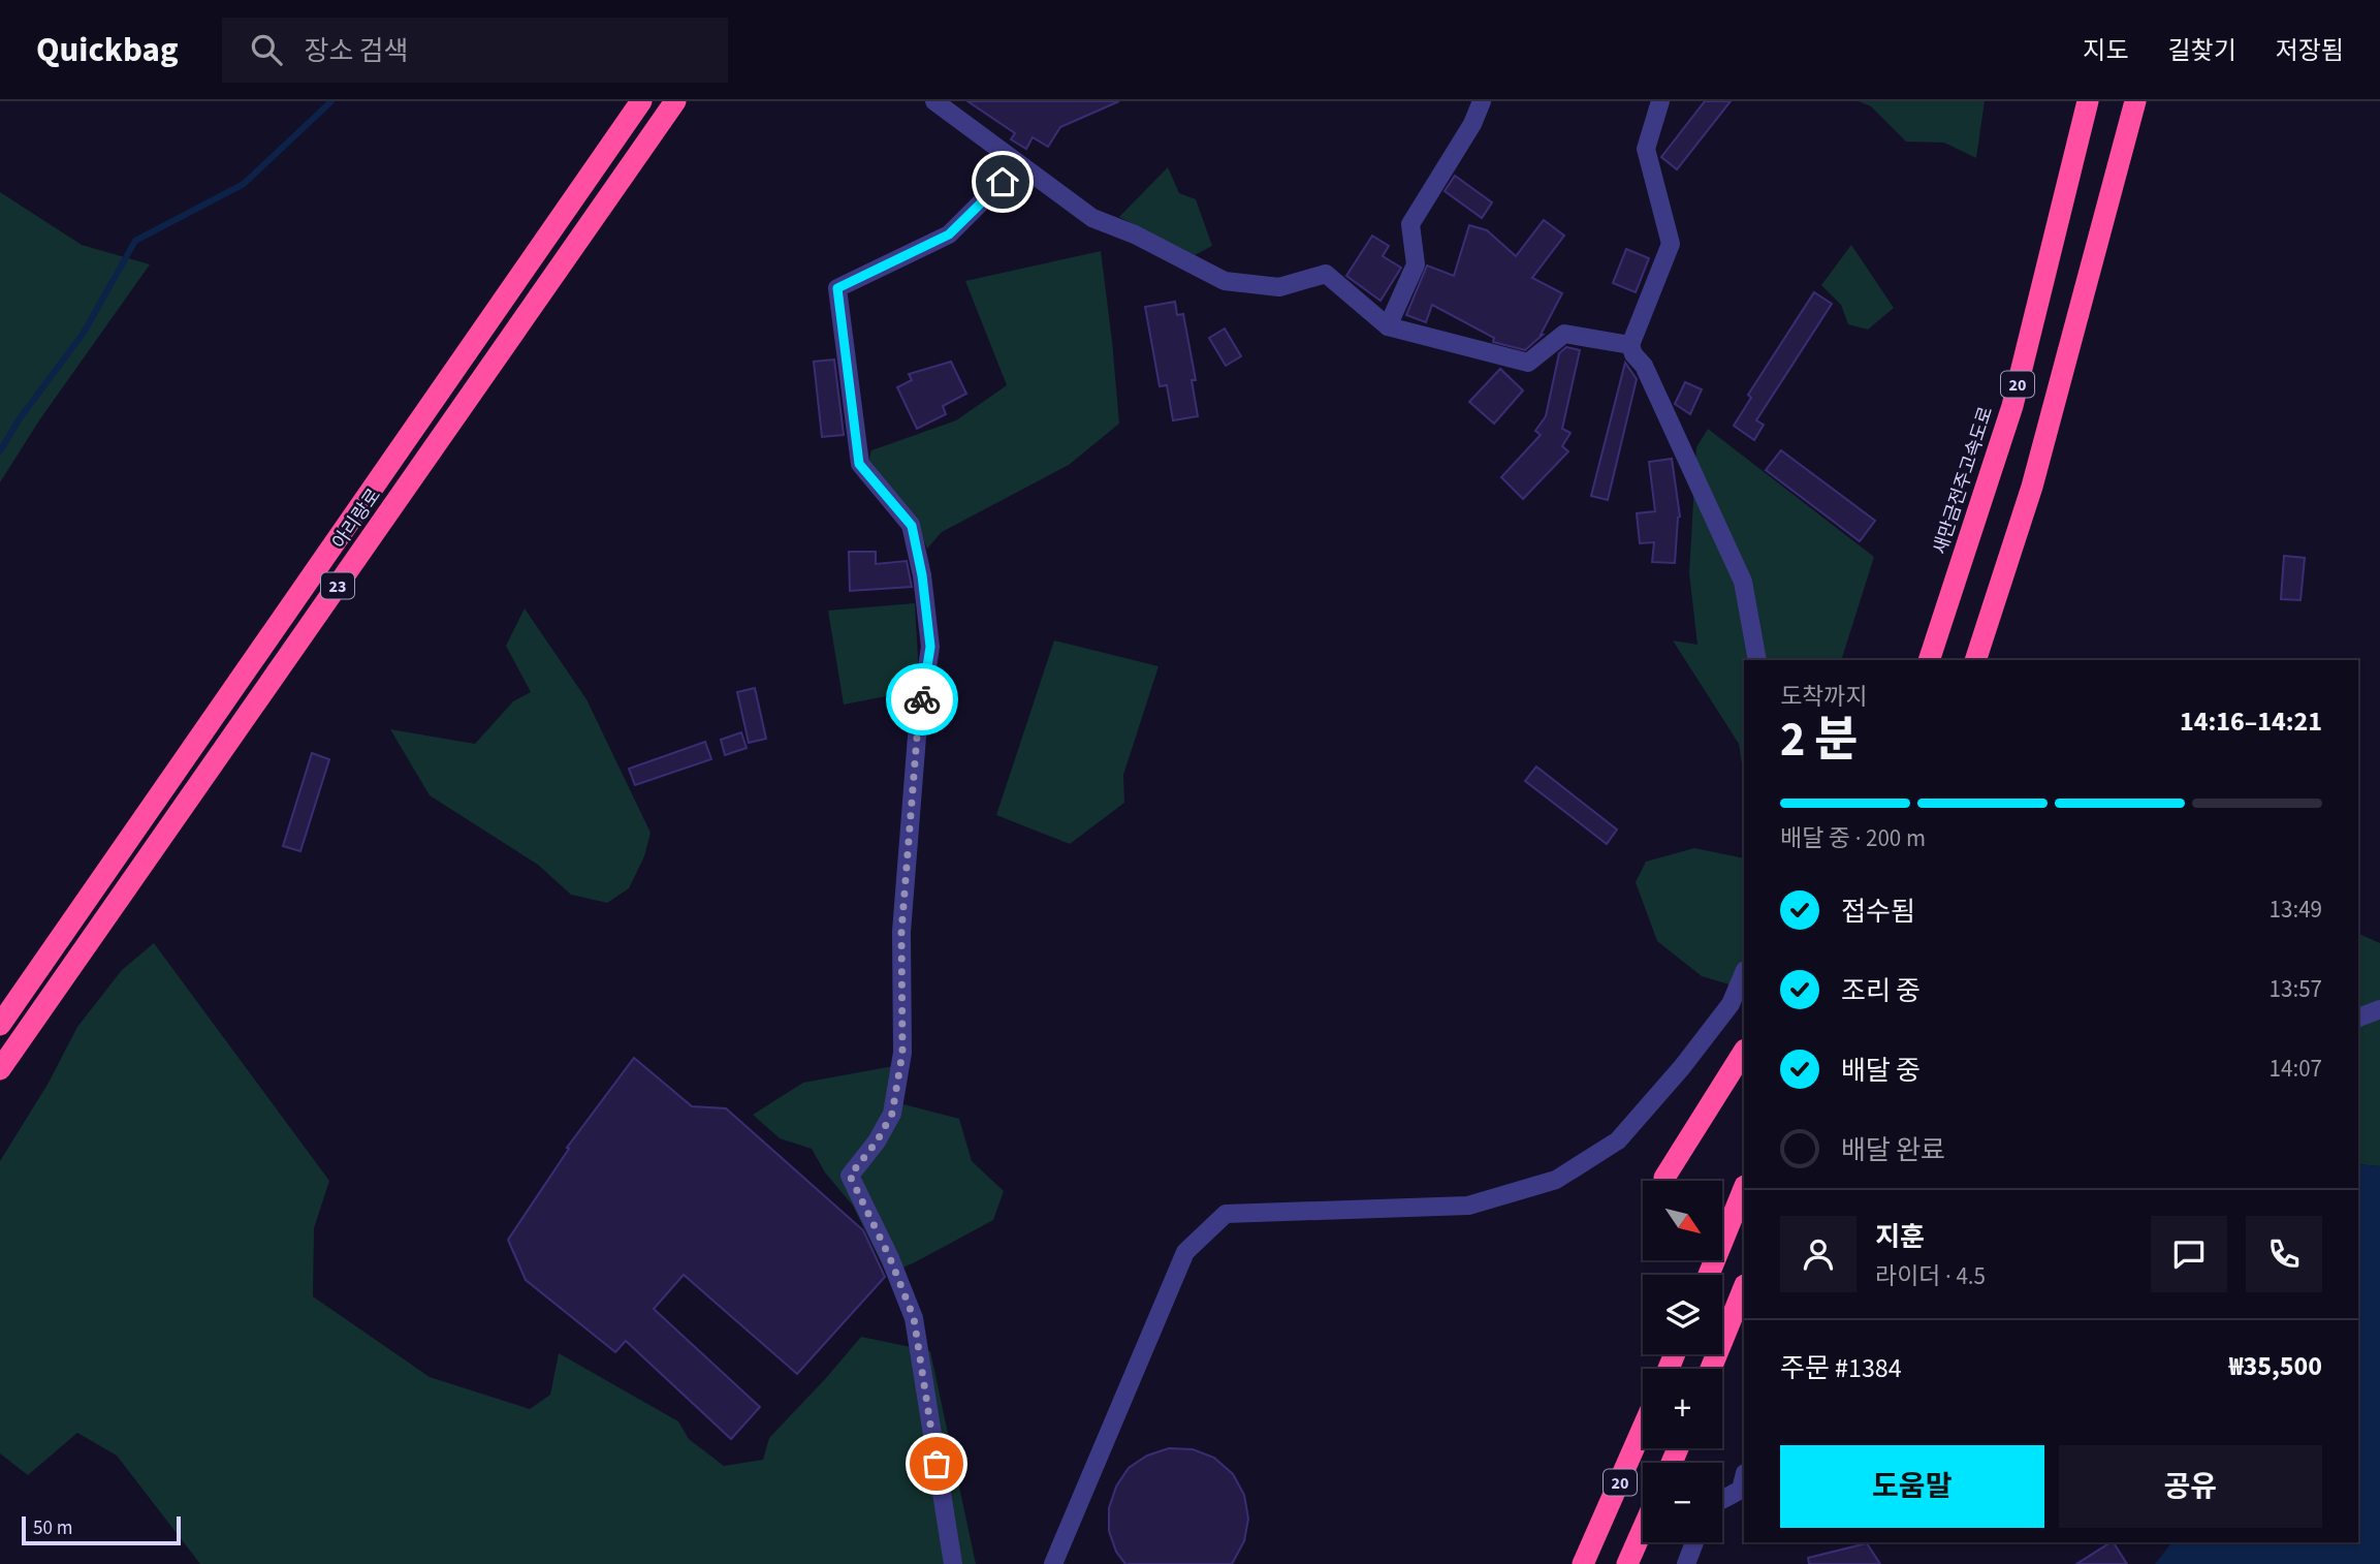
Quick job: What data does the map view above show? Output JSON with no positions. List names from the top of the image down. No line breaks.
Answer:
{"streets":{"highway":["20","새만금전주고속도로","아리랑로","23"]},"scale_bar":"50 m","north":"bottom right","page":{"header":"Quickbag","search":"장소 검색","nav":["지도","길찾기","저장됨"],"heading":["2 분","도착까지","14:16–14:21"],"panel":["지훈","라이더 · 4.5","주문 #1384","₩35,500"],"bar":"배달 중 · 200 m","list":[["접수됨","13:49"],["조리 중","13:57"],["배달 중","14:07"],"배달 완료"],"map_buttons":["+","−"],"buttons":["도움말","공유"],"scale":"50 m"}}
